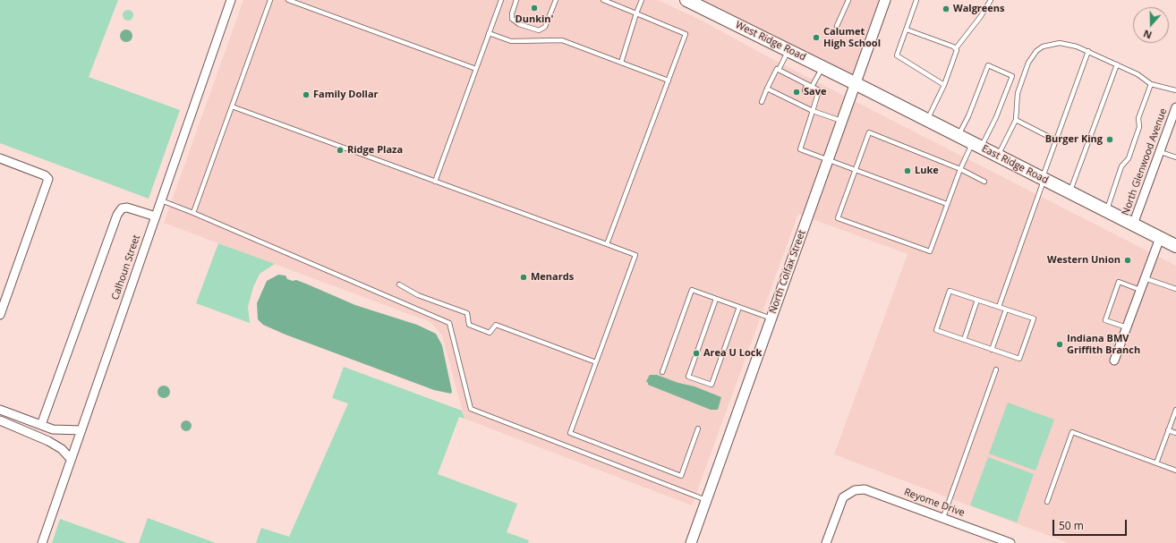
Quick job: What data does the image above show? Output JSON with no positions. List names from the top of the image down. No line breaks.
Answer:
{"streets":{"main road":["West Ridge Road","East Ridge Road"],"street":["North Glenwood Avenue","Calhoun Street","North Colfax Street","Reyome Drive"]},"crossings":[["West Ridge Road","East Ridge Road"],["West Ridge Road","North Colfax Street"],["North Glenwood Avenue","East Ridge Road"],["East Ridge Road","North Colfax Street"]],"places":["Dunkin'","Walgreens","Calumet High School","Save","Family Dollar","Burger King","Ridge Plaza","Luke","Western Union","Menards","Indiana BMV Griffith Branch","Area U Lock"],"scale_bar":"50 m","north":"bottom"}
